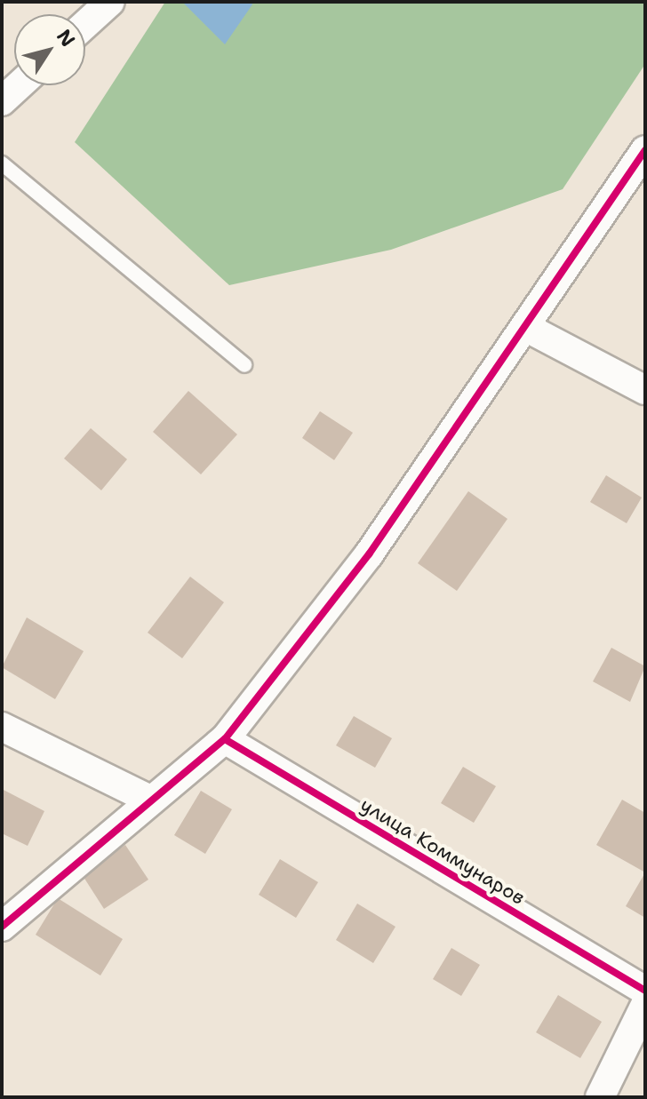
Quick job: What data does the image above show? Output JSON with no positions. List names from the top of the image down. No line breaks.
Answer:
{"streets":{"street":["улица Коммунаров"]},"north":"top right"}
